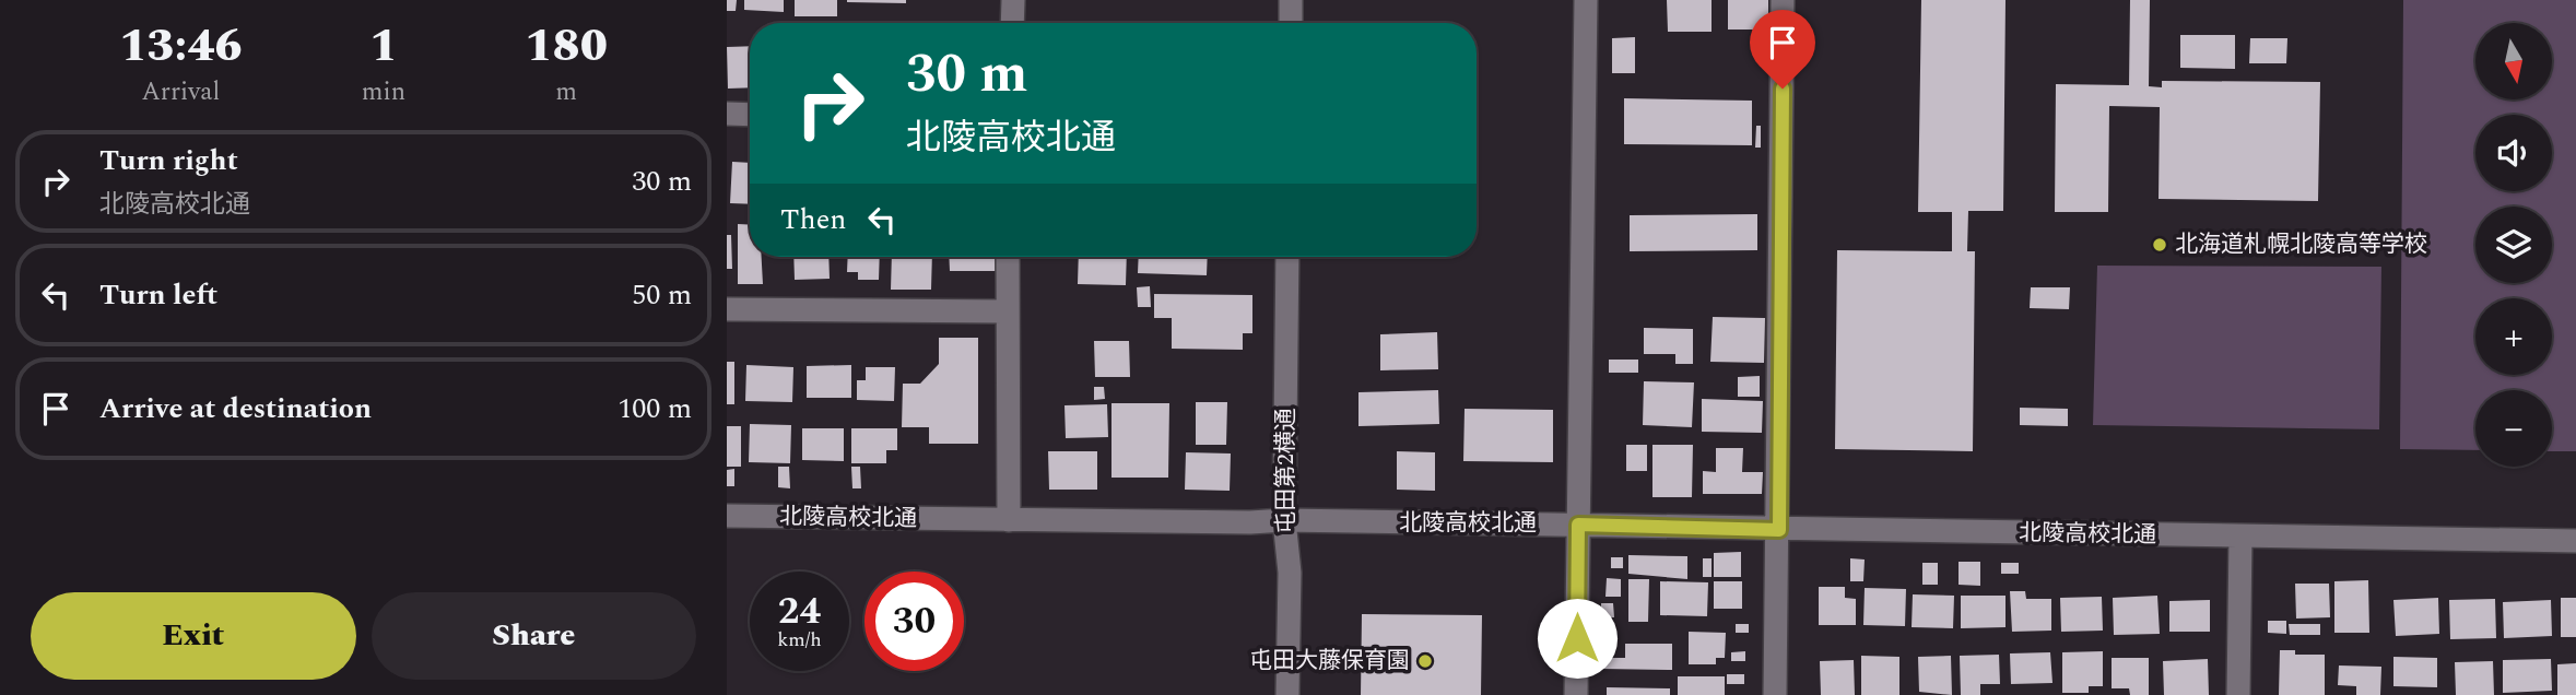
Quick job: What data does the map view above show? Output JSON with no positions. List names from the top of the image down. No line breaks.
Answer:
{"streets":{"street":["屯田第2横通","北陵高校北通"]},"crossings":[["屯田第2横通","北陵高校北通"]],"places":["北海道札幌北陵高等学校","屯田大藤保育園"],"north":"bottom","page":{"eta":["13:46","Arrival","1","min","180","m"],"map_buttons":["+","−"],"turn":["30 m","北陵高校北通"],"list":[{"name":"Turn right","note":"北陵高校北通","value":"30 m"},{"name":"Turn left","value":"50 m"},{"name":"Arrive at destination","value":"100 m"}],"then":"Then","speed":"24 km/h","limit":"30","buttons":["Exit","Share"]}}
